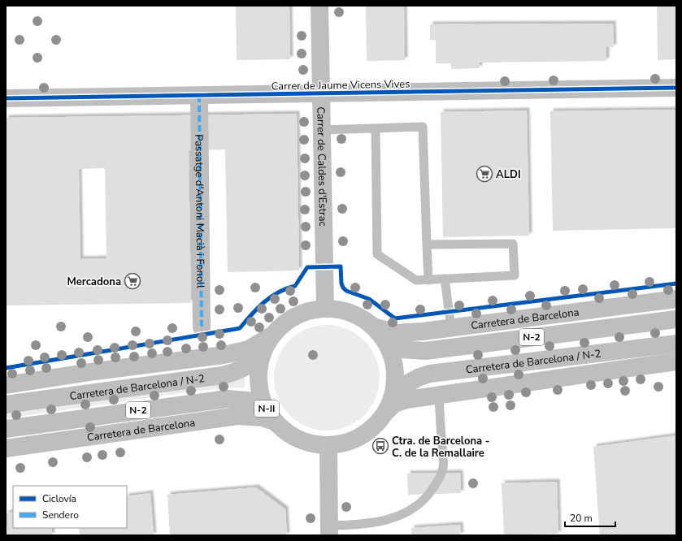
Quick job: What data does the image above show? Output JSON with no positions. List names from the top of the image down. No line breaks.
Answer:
{"streets":{"street":["Carrer de Jaume Vicens Vives","Carrer de Caldes d'Estrac","Passatge d'Antoni Macià i Fonoll","Carretera de Barcelona","N-2","Carretera de Barcelona / N-2","N-II"]},"crossings":[["Carrer de Jaume Vicens Vives","Carrer de Caldes d'Estrac"],["Carrer de Jaume Vicens Vives","Passatge d'Antoni Macià i Fonoll"],["Carrer de Caldes d'Estrac","N-II"],["Carretera de Barcelona","N-2"],["Carretera de Barcelona","N-II"],["N-2","N-II"],["Carretera de Barcelona / N-2","N-II"]],"places":{"supermarket":["ALDI","Mercadona"],"bus stop":["Ctra. de Barcelona - C. de la Remallaire"]},"legend":["Ciclovía","Sendero"],"scale_bar":"20 m"}
